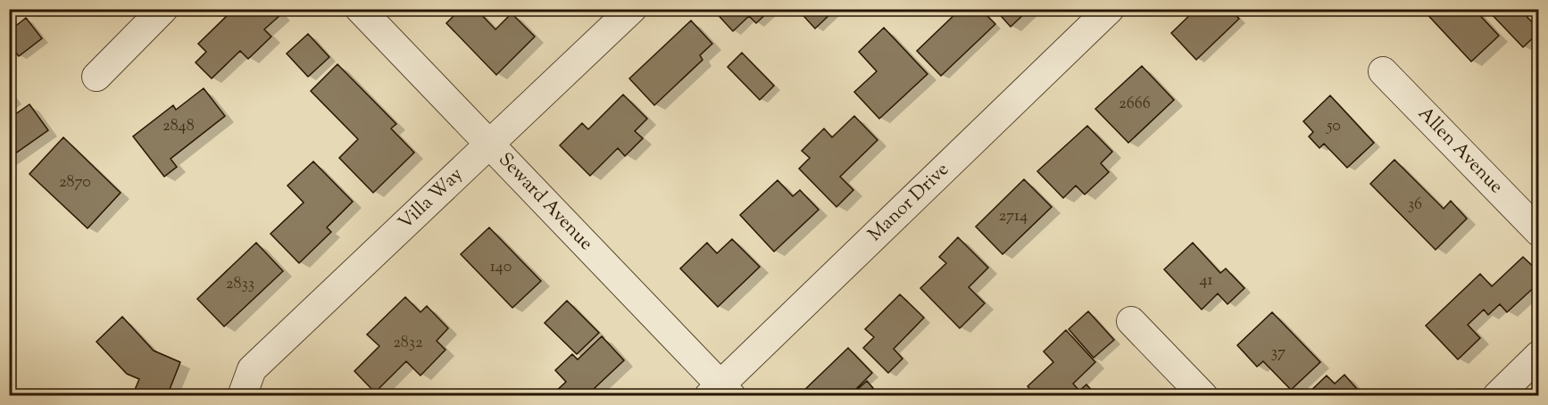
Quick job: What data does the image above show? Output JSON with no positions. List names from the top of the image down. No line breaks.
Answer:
{"streets":{"street":["Allen Avenue","Villa Way","Seward Avenue","Manor Drive"]},"crossings":[["Villa Way","Seward Avenue"],["Seward Avenue","Manor Drive"]],"house_numbers":["2666","2848","50","2870","36","2714","140","41","2833","2832","37"]}
